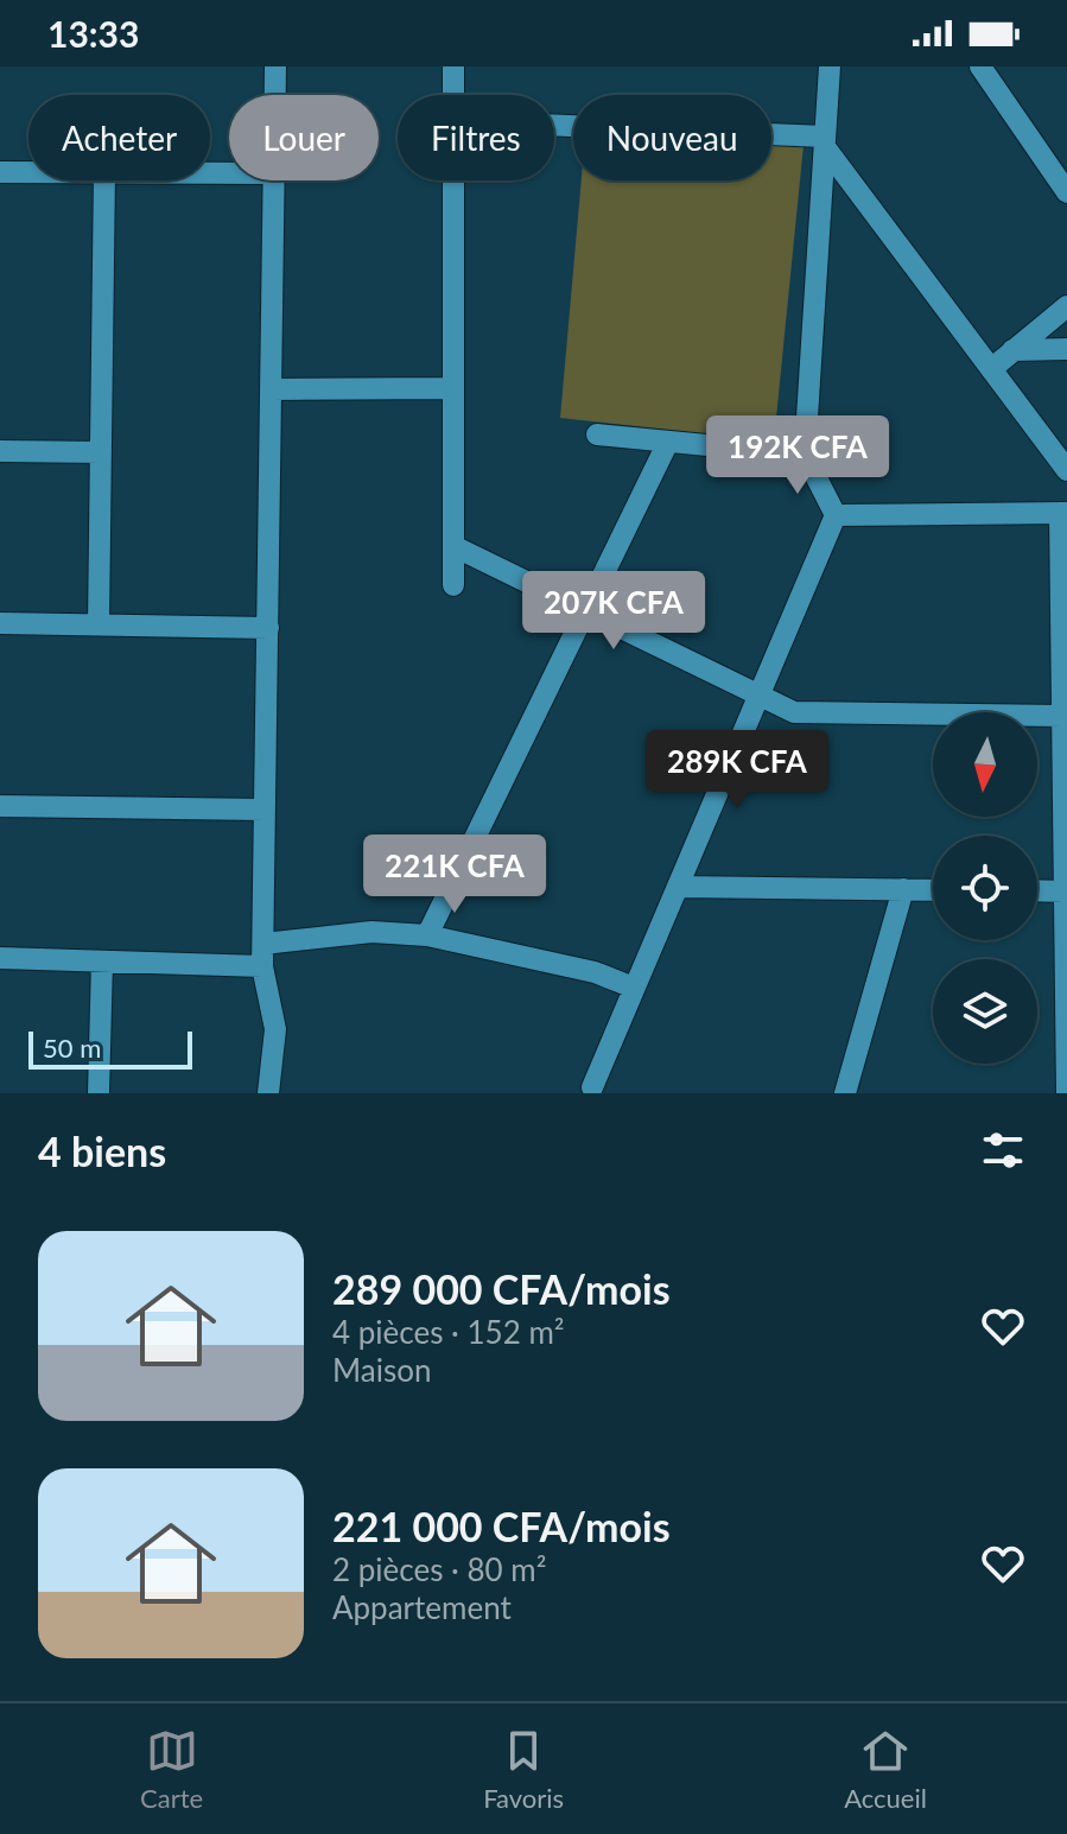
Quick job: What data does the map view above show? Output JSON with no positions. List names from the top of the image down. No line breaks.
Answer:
{"scale_bar":"50 m","north":"bottom","page":{"status":"13:33","chip":["Acheter","Louer","Filtres","Nouveau"],"price":["192K CFA","207K CFA","289K CFA","221K CFA"],"scale":"50 m","heading":"4 biens","list":[{"name":"289 000 CFA/mois","note":"4 pièces · 152 m² · Maison"},{"name":"221 000 CFA/mois","note":"2 pièces · 80 m² · Appartement"}],"tabs":["Carte","Favoris","Accueil"]}}
